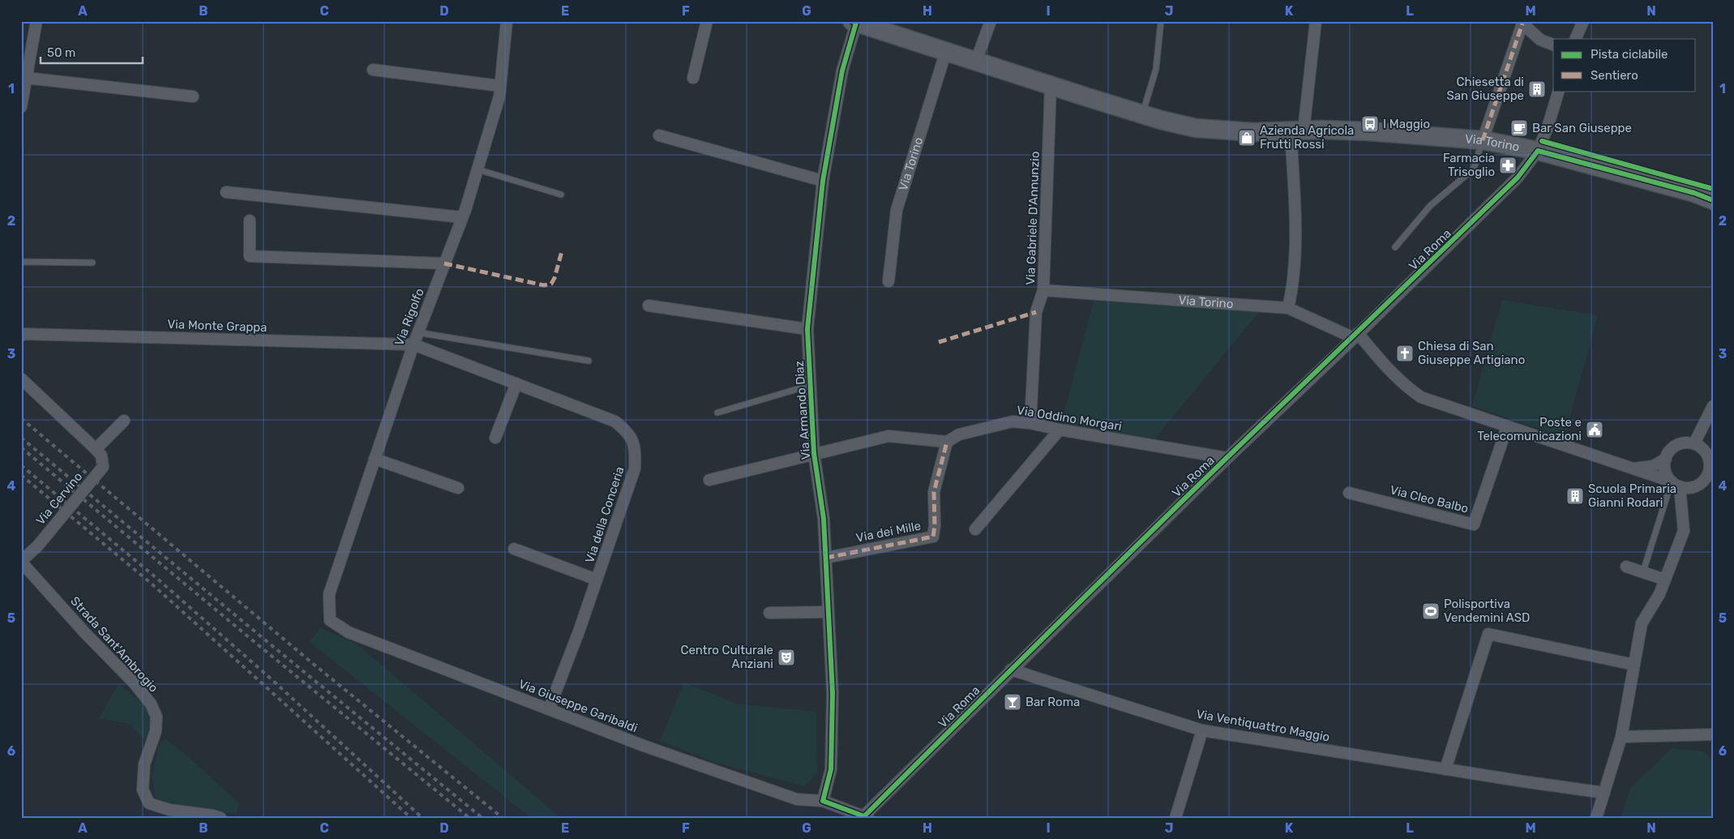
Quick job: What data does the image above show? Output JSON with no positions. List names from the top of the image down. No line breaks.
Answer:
{"streets":{"main road":["Via Torino"],"street":["Via Gabriele D'Annunzio","Via Roma","Via Rigolfo","Via Monte Grappa","Via Armando Diaz","Via Oddino Morgari","Via Cervino","Via Cleo Balbo","Via della Conceria","Via dei Mille","Strada Sant'Ambrogio","Via Giuseppe Garibaldi","Via Ventiquattro Maggio"]},"crossings":[["Via Torino","Via Gabriele D'Annunzio"],["Via Torino","Via Roma"],["Via Torino","Via Armando Diaz"],["Via Gabriele D'Annunzio","Via Oddino Morgari"],["Via Roma","Via Oddino Morgari"],["Via Roma","Via Giuseppe Garibaldi"],["Via Roma","Via Ventiquattro Maggio"],["Via Rigolfo","Via Monte Grappa"],["Via Rigolfo","Via della Conceria"],["Via Rigolfo","Via Giuseppe Garibaldi"],["Via Monte Grappa","Via della Conceria"],["Via Armando Diaz","Via Oddino Morgari"],["Via Armando Diaz","Via dei Mille"],["Via Armando Diaz","Via Giuseppe Garibaldi"],["Via Oddino Morgari","Via dei Mille"],["Via Cervino","Strada Sant'Ambrogio"],["Via della Conceria","Via Giuseppe Garibaldi"]],"places":{"building":["Chiesetta di San Giuseppe","Scuola Primaria Gianni Rodari"],"bus stop":["I Maggio"],"cafe":["Bar San Giuseppe"],"shop":["Azienda Agricola Frutti Rossi"],"pharmacy":["Farmacia Trisoglio"],"church":["Chiesa di San Giuseppe Artigiano"],"public building":["Poste e Telecomunicazioni"],"sports":["Polisportiva Vendemini ASD"],"theatre":["Centro Culturale Anziani"],"bar":["Bar Roma"]},"legend":["Pista ciclabile","Sentiero"],"scale_bar":"50 m","grid":{"columns":["A","B","C","D","E","F","G","H","I","J","K","L","M","N"],"rows":["1","2","3","4","5","6"]}}
